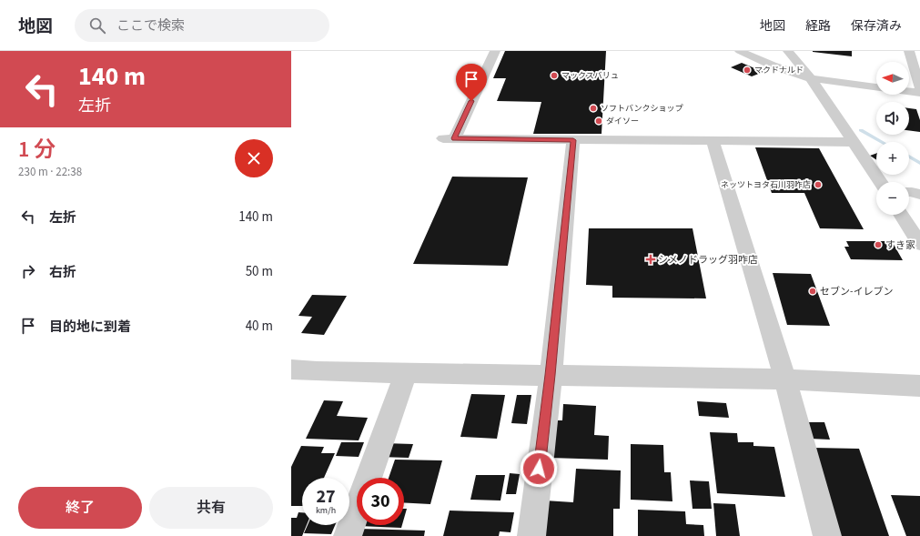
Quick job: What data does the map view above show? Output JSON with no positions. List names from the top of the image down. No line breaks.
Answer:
{"places":{"other":["マクドナルド","マックスバリュ","ソフトバンクショップ","ダイソー","ネッツトヨタ石川羽咋店","すき家","セブン-イレブン"],"health":["シメノドラッグ羽咋店"]},"north":"left","page":{"header":"地図","search":"ここで検索","nav":["地図","経路","保存済み"],"turn":["140 m","左折"],"map_buttons":["+","−"],"heading":["1 分","230 m · 22:38"],"list":[{"name":"左折","value":"140 m"},{"name":"右折","value":"50 m"},{"name":"目的地に到着","value":"40 m"}],"speed":"27 km/h","limit":"30","buttons":["終了","共有"]}}
